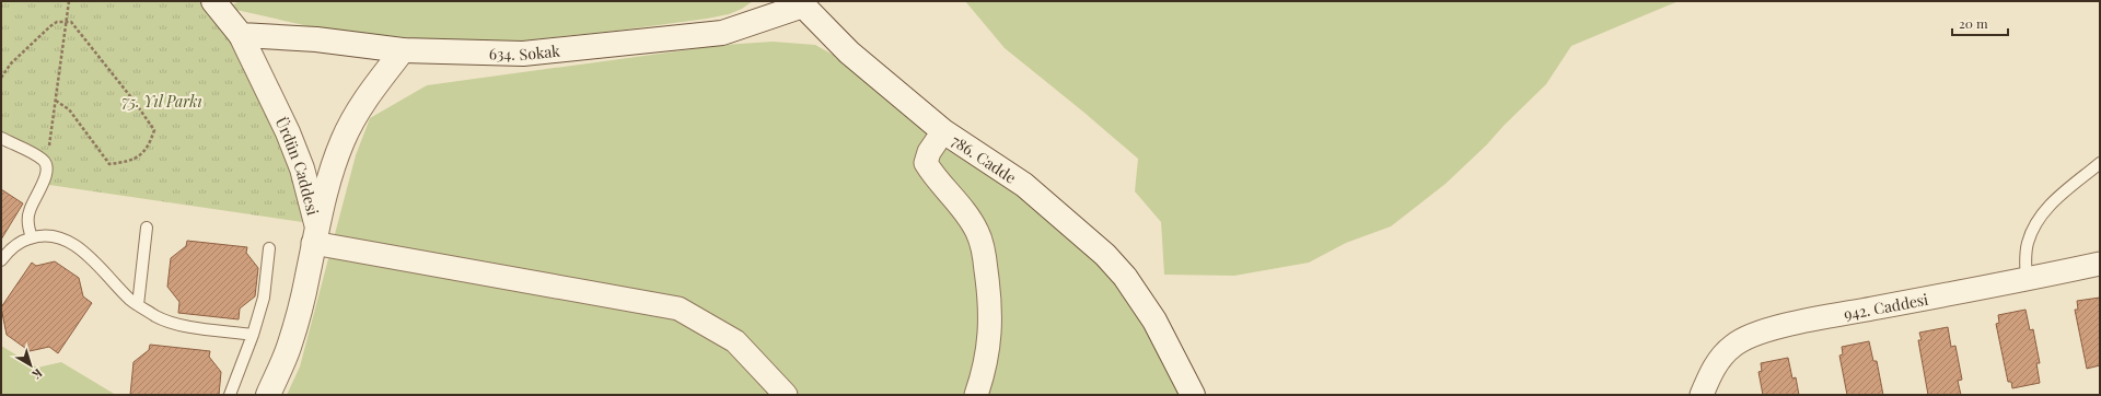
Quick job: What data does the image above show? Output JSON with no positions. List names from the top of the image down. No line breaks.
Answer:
{"streets":{"main road":["634. Sokak","786. Cadde","Ürdün Caddesi"],"street":["942. Caddesi"]},"crossings":[["634. Sokak","786. Cadde"],["634. Sokak","Ürdün Caddesi"]],"parks":["75. Yıl Parkı"],"scale_bar":"20 m","north":"bottom right"}
